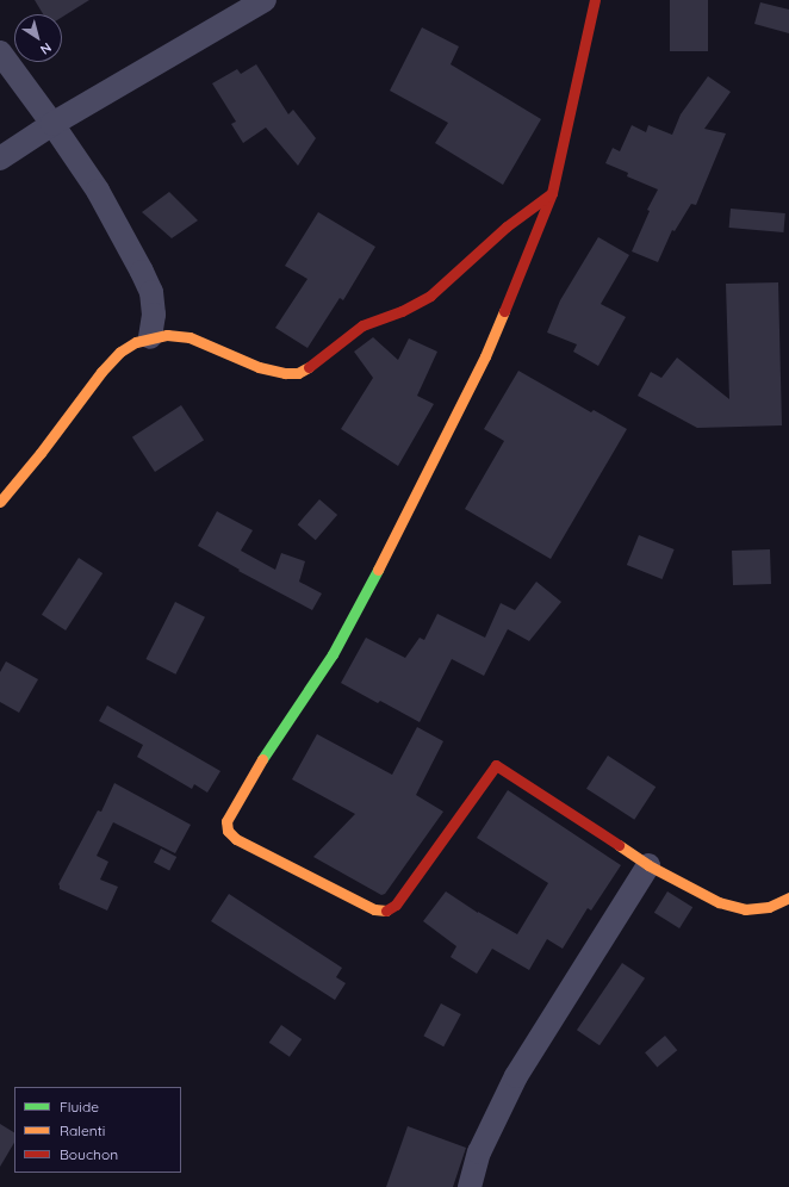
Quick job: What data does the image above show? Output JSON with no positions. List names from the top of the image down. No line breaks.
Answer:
{"legend":["Fluide","Ralenti","Bouchon"],"north":"bottom right"}
